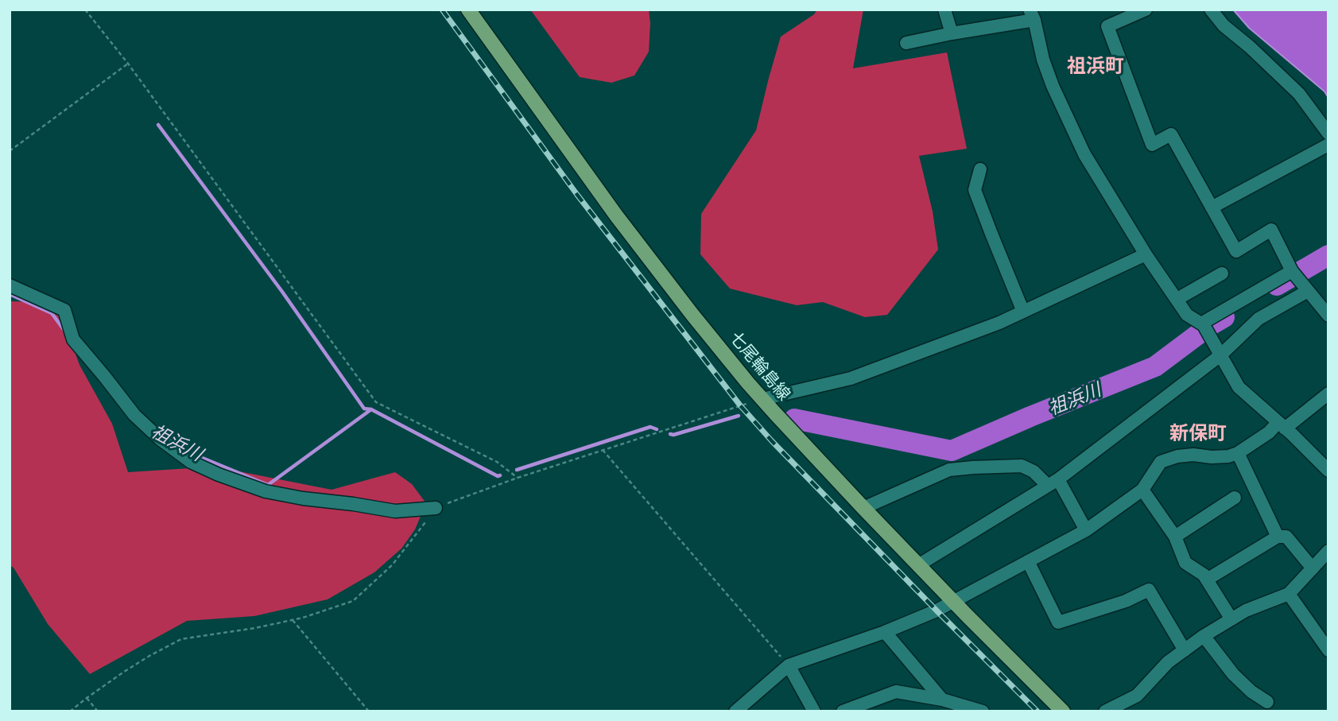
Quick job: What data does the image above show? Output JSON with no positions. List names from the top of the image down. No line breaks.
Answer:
{"streets":{"main road":["七尾輪島線"]},"districts":["祖浜町","新保町"],"water":["祖浜川"]}
